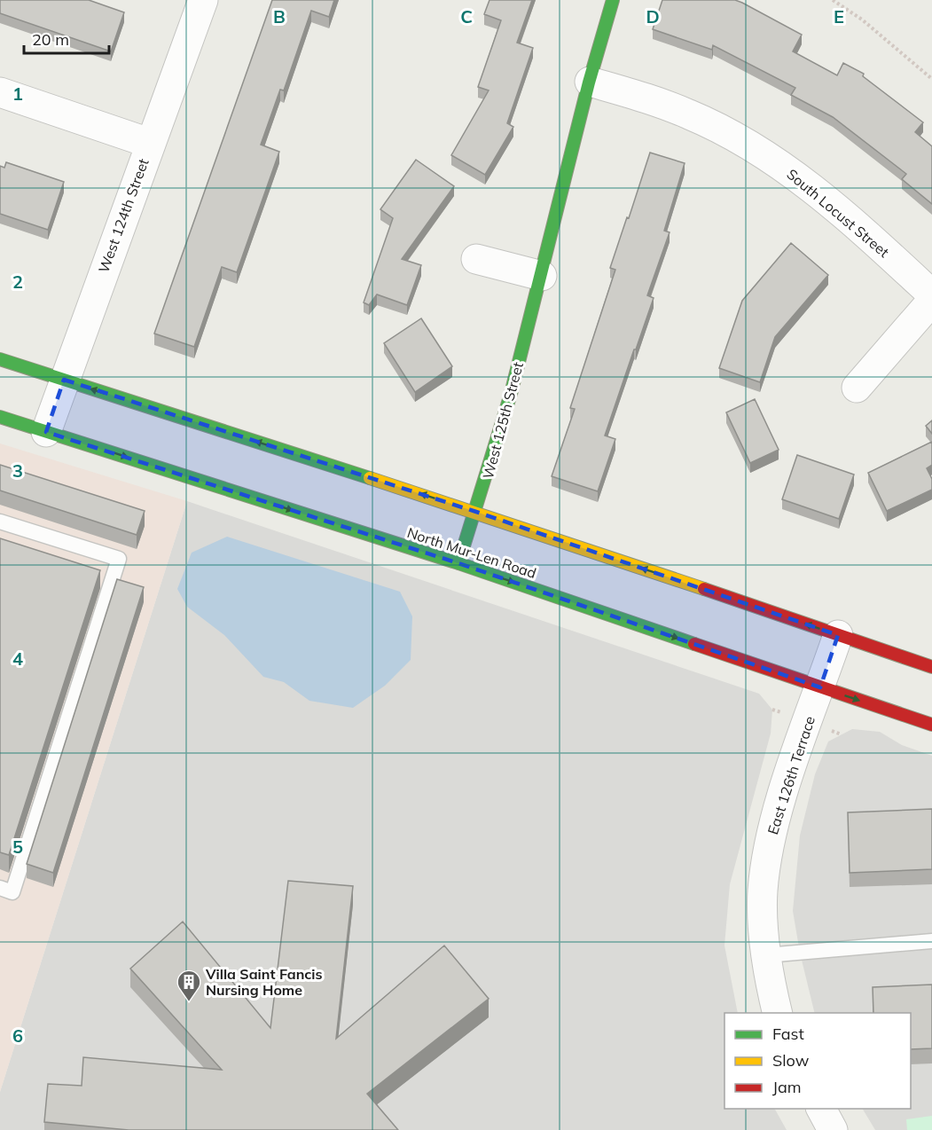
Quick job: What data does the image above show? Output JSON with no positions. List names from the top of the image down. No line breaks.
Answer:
{"streets":{"main road":["West 125th Street","North Mur-Len Road"],"street":["South Locust Street","West 124th Street","East 126th Terrace"]},"crossings":[["South Locust Street","West 125th Street"],["West 124th Street","North Mur-Len Road"],["West 125th Street","North Mur-Len Road"],["North Mur-Len Road","East 126th Terrace"]],"places":{"building":["Villa Saint Fancis Nursing Home"]},"legend":["Fast","Slow","Jam"],"scale_bar":"20 m","grid":{"columns":["B","C","D","E"],"rows":["1","2","3","4","5","6"]}}
